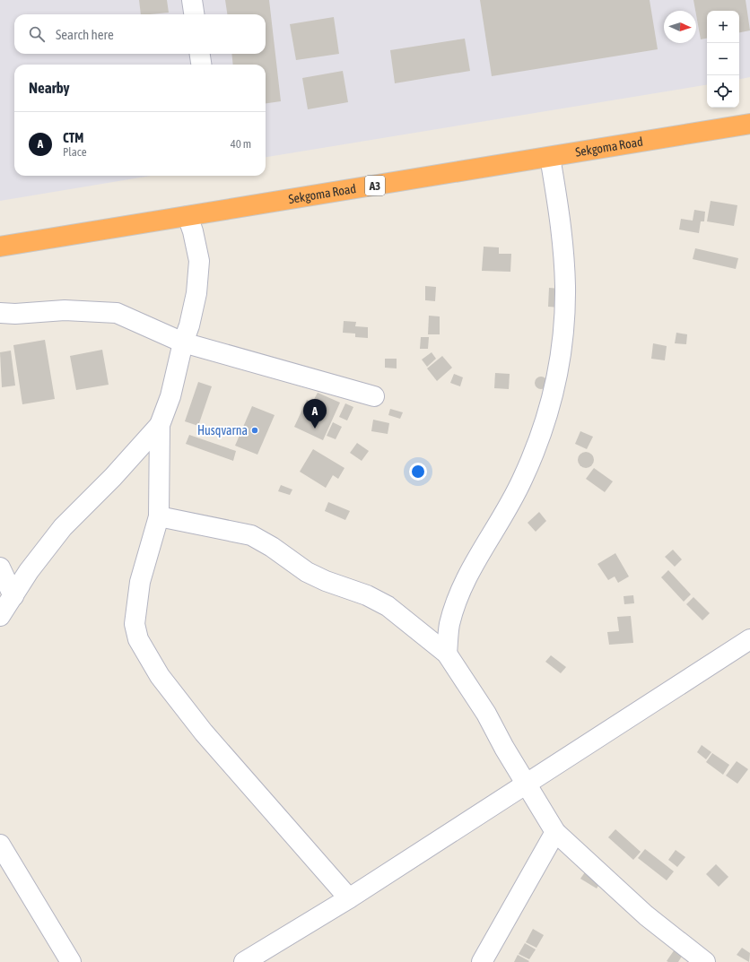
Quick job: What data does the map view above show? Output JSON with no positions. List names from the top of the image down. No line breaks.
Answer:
{"streets":{"highway":["Sekgoma Road","A3"]},"places":["Husqvarna"],"north":"right","page":{"map_buttons":["+","−"],"search":"Search here","heading":"Nearby","list":[{"mark":"A","name":"CTM","note":"Place","value":"40 m"}],"pins":"A"}}
